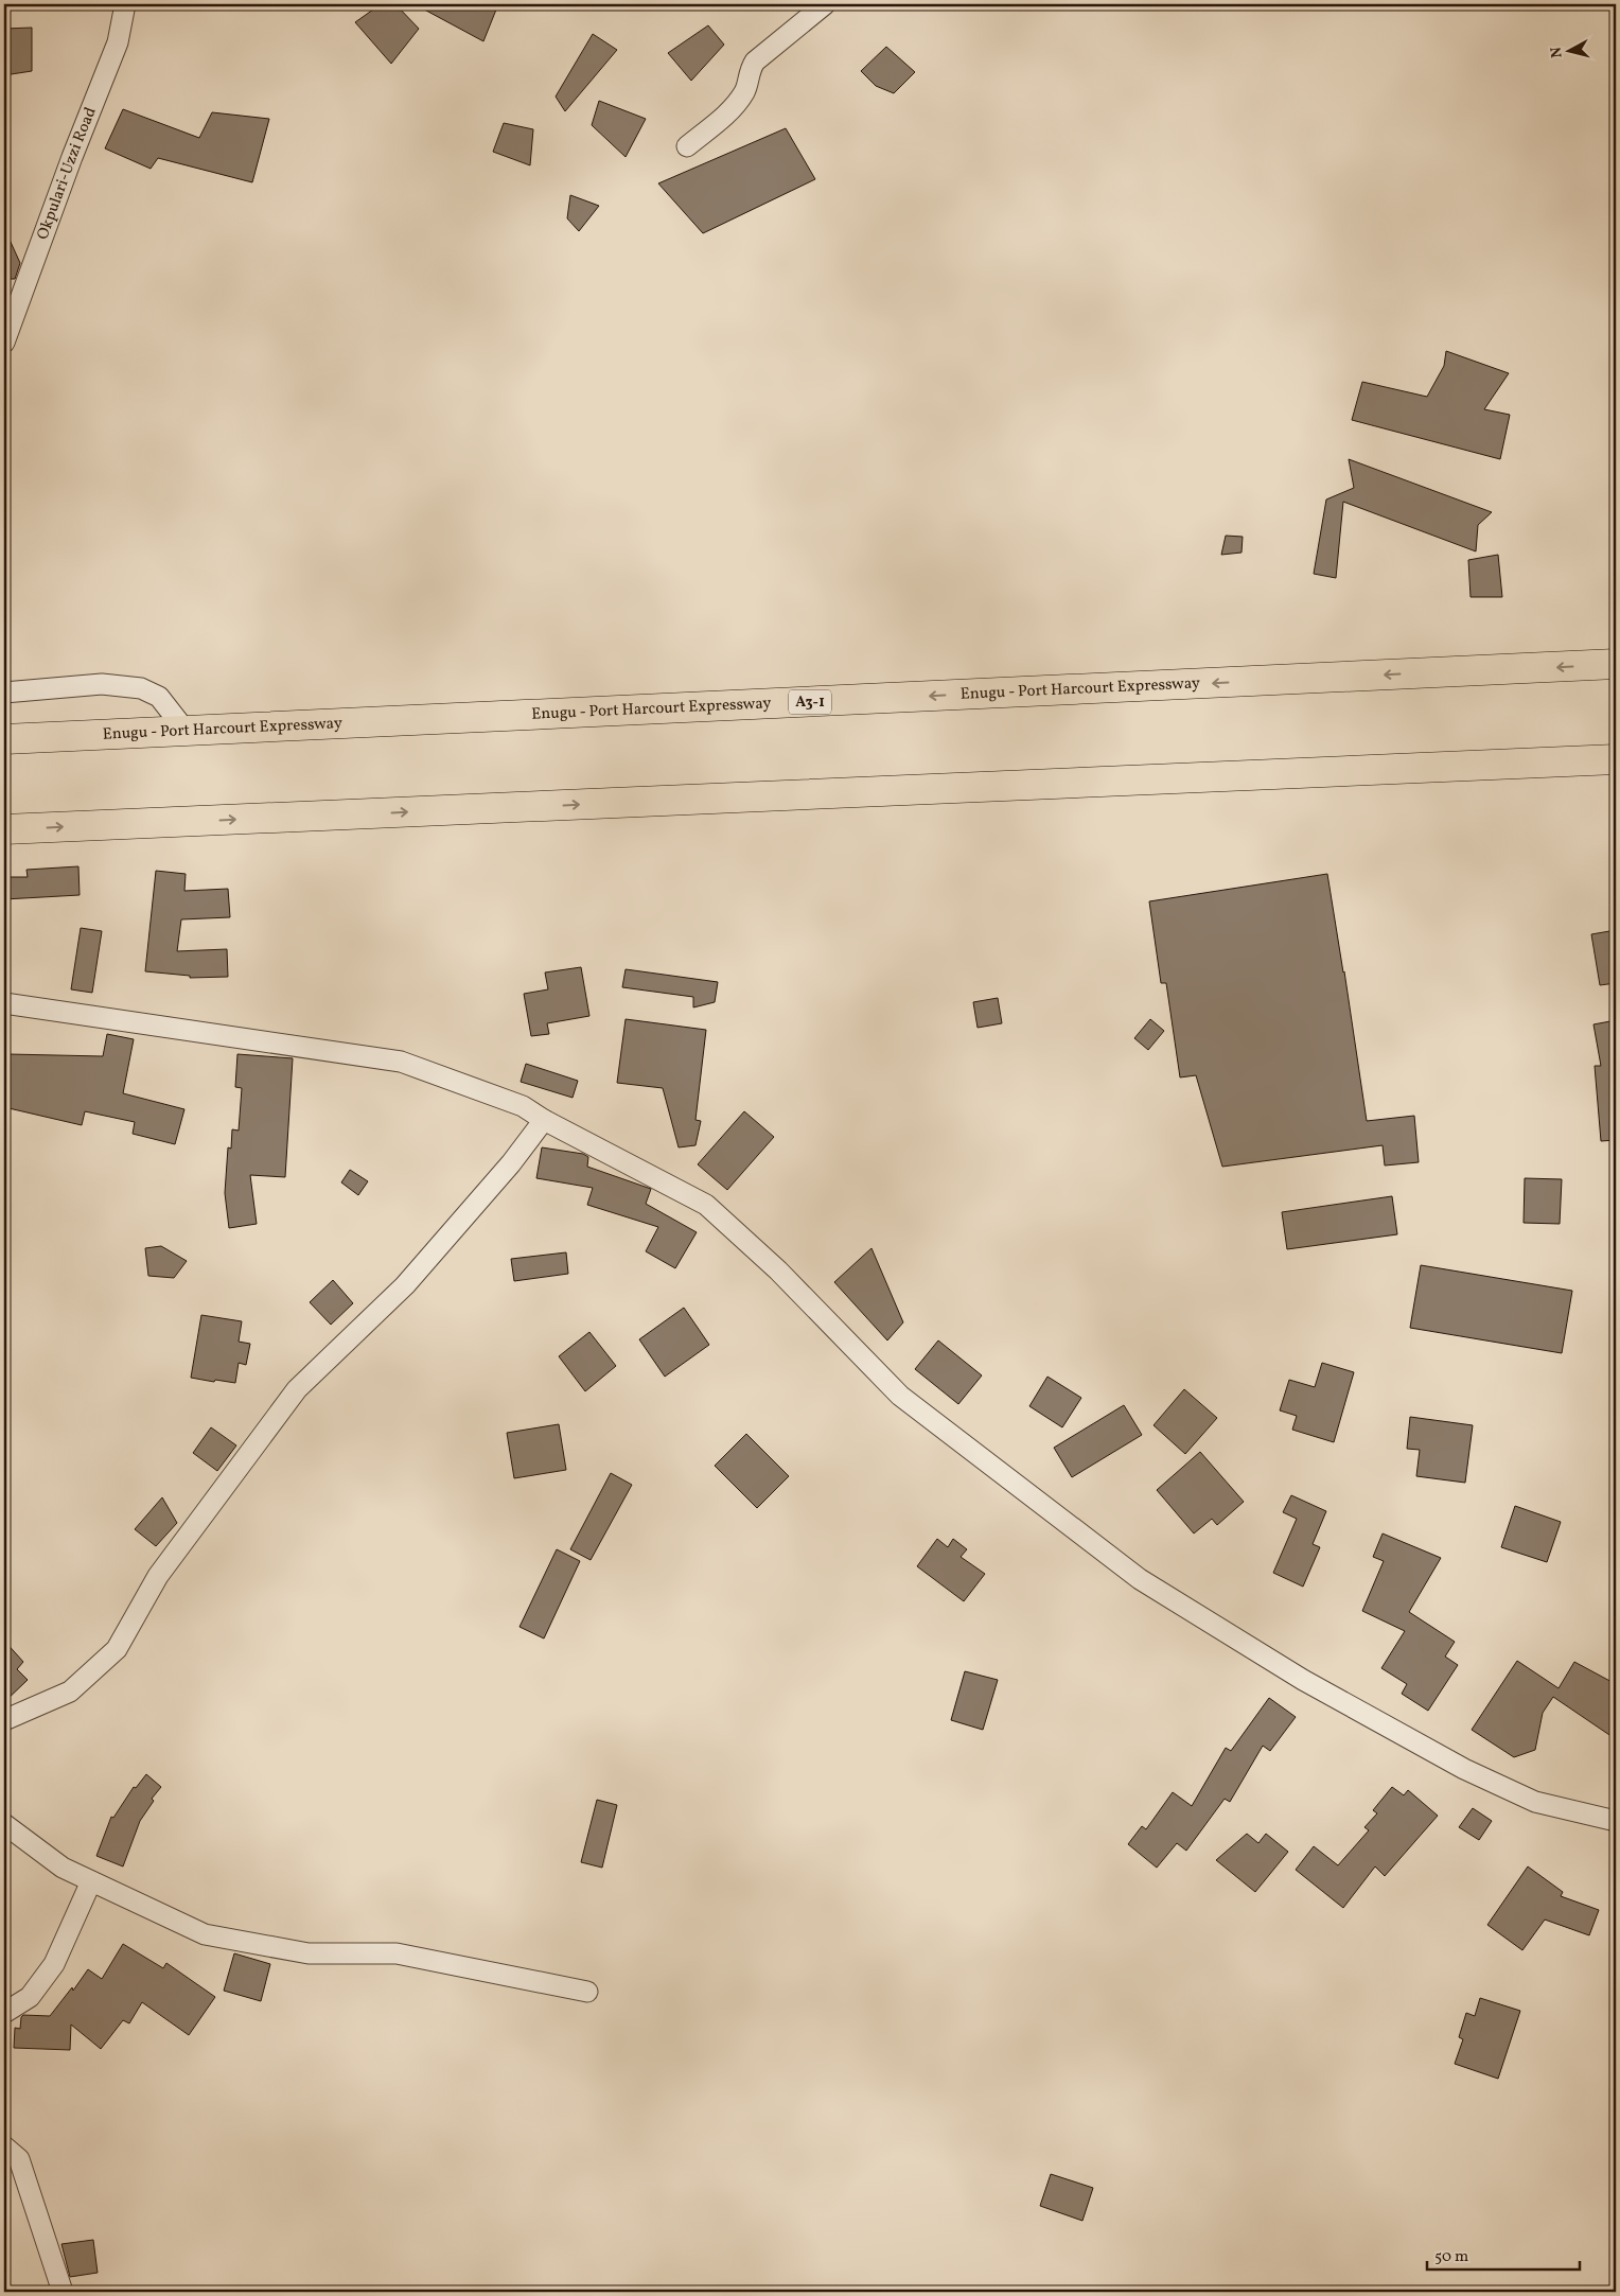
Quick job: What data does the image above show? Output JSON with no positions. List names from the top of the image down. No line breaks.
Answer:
{"streets":{"highway":["Enugu - Port Harcourt Expressway","A3-1"],"street":["Okpulari-Uzzi Road"]},"scale_bar":"50 m","north":"left"}
